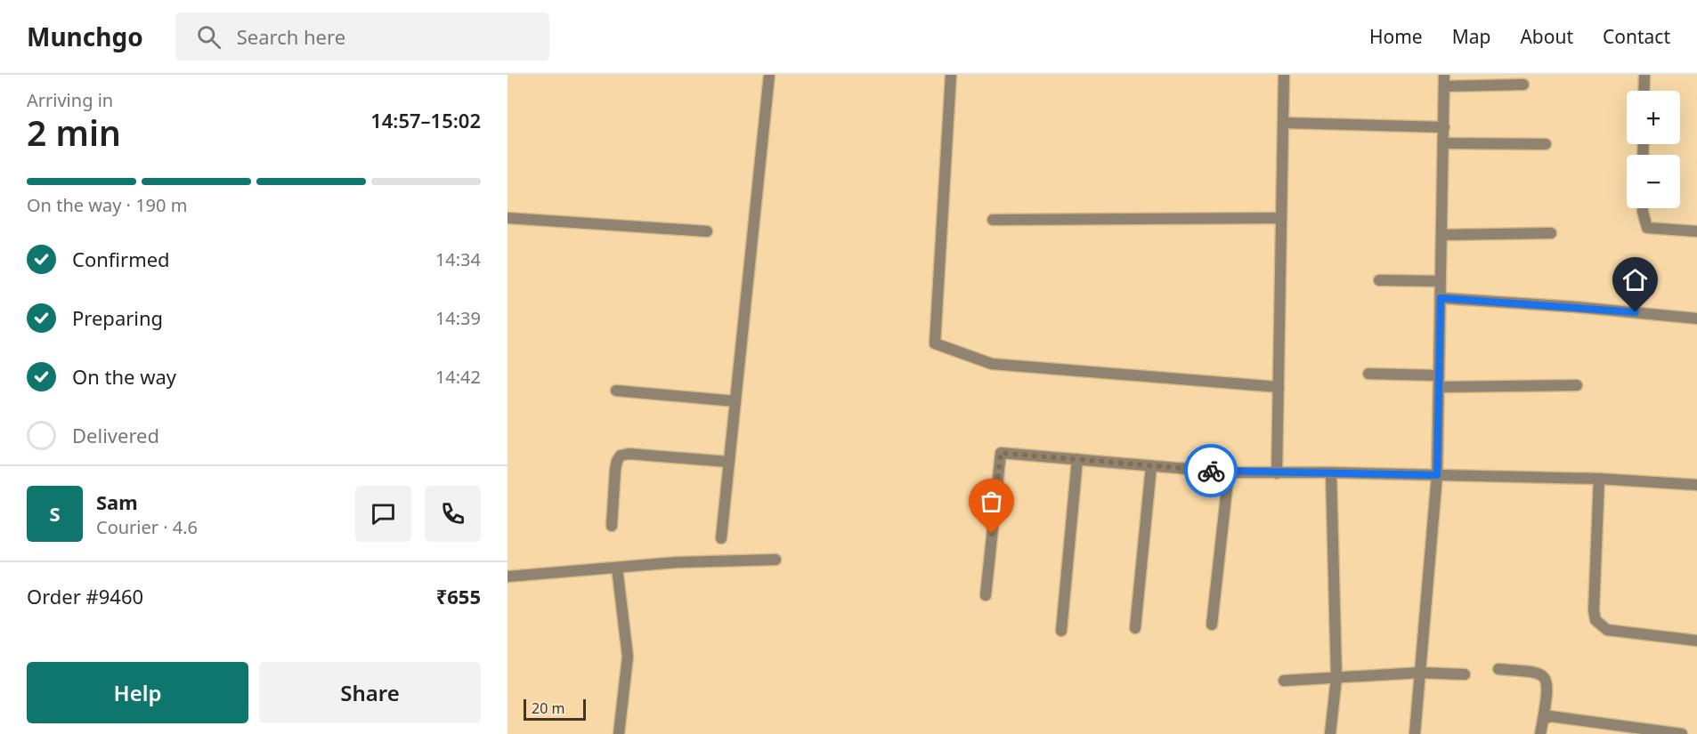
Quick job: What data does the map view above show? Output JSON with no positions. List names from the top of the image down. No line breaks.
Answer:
{"scale_bar":"20 m","page":{"header":"Munchgo","search":"Search here","nav":["Home","Map","About","Contact"],"heading":["2 min","Arriving in","14:57–15:02"],"panel":["Sam","Courier · 4.6","Order #9460","₹655"],"map_buttons":["+","−"],"bar":"On the way · 190 m","list":[["Confirmed","14:34"],["Preparing","14:39"],["On the way","14:42"],"Delivered"],"round":"S","buttons":["Help","Share"],"scale":"20 m"}}
